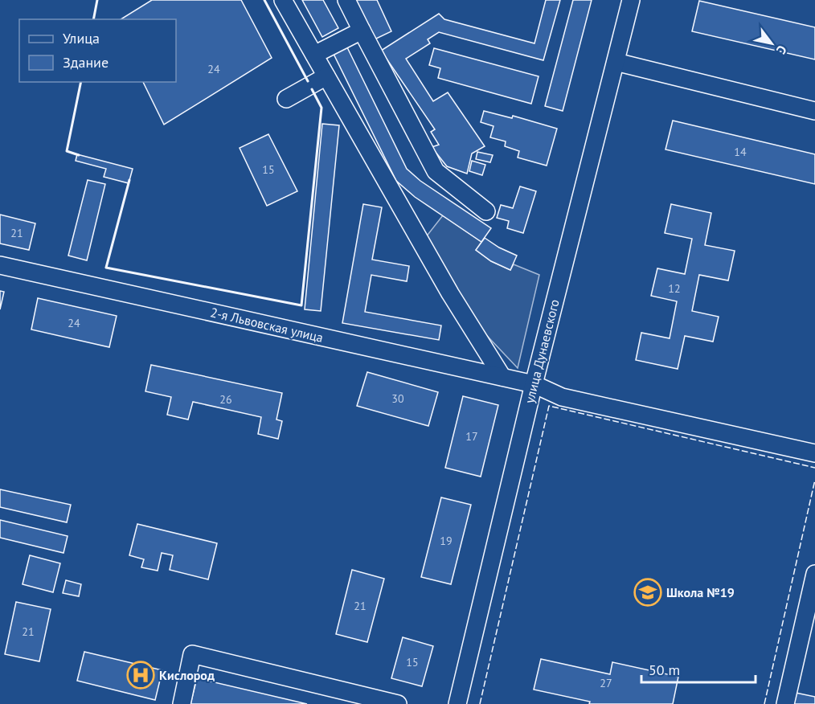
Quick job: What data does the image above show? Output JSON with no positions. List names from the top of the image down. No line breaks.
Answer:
{"streets":{"street":["2-я Львовская улица","улица Дунаевского"]},"crossings":[["2-я Львовская улица","улица Дунаевского"]],"places":{"school or university":["Школа №19"],"hospital":["Кислород"]},"house_numbers":["24","14","15","21","12","24","30","26","17","19","21","21","15","27"],"legend":["Улица","Здание"],"scale_bar":"50 m","north":"bottom right"}
